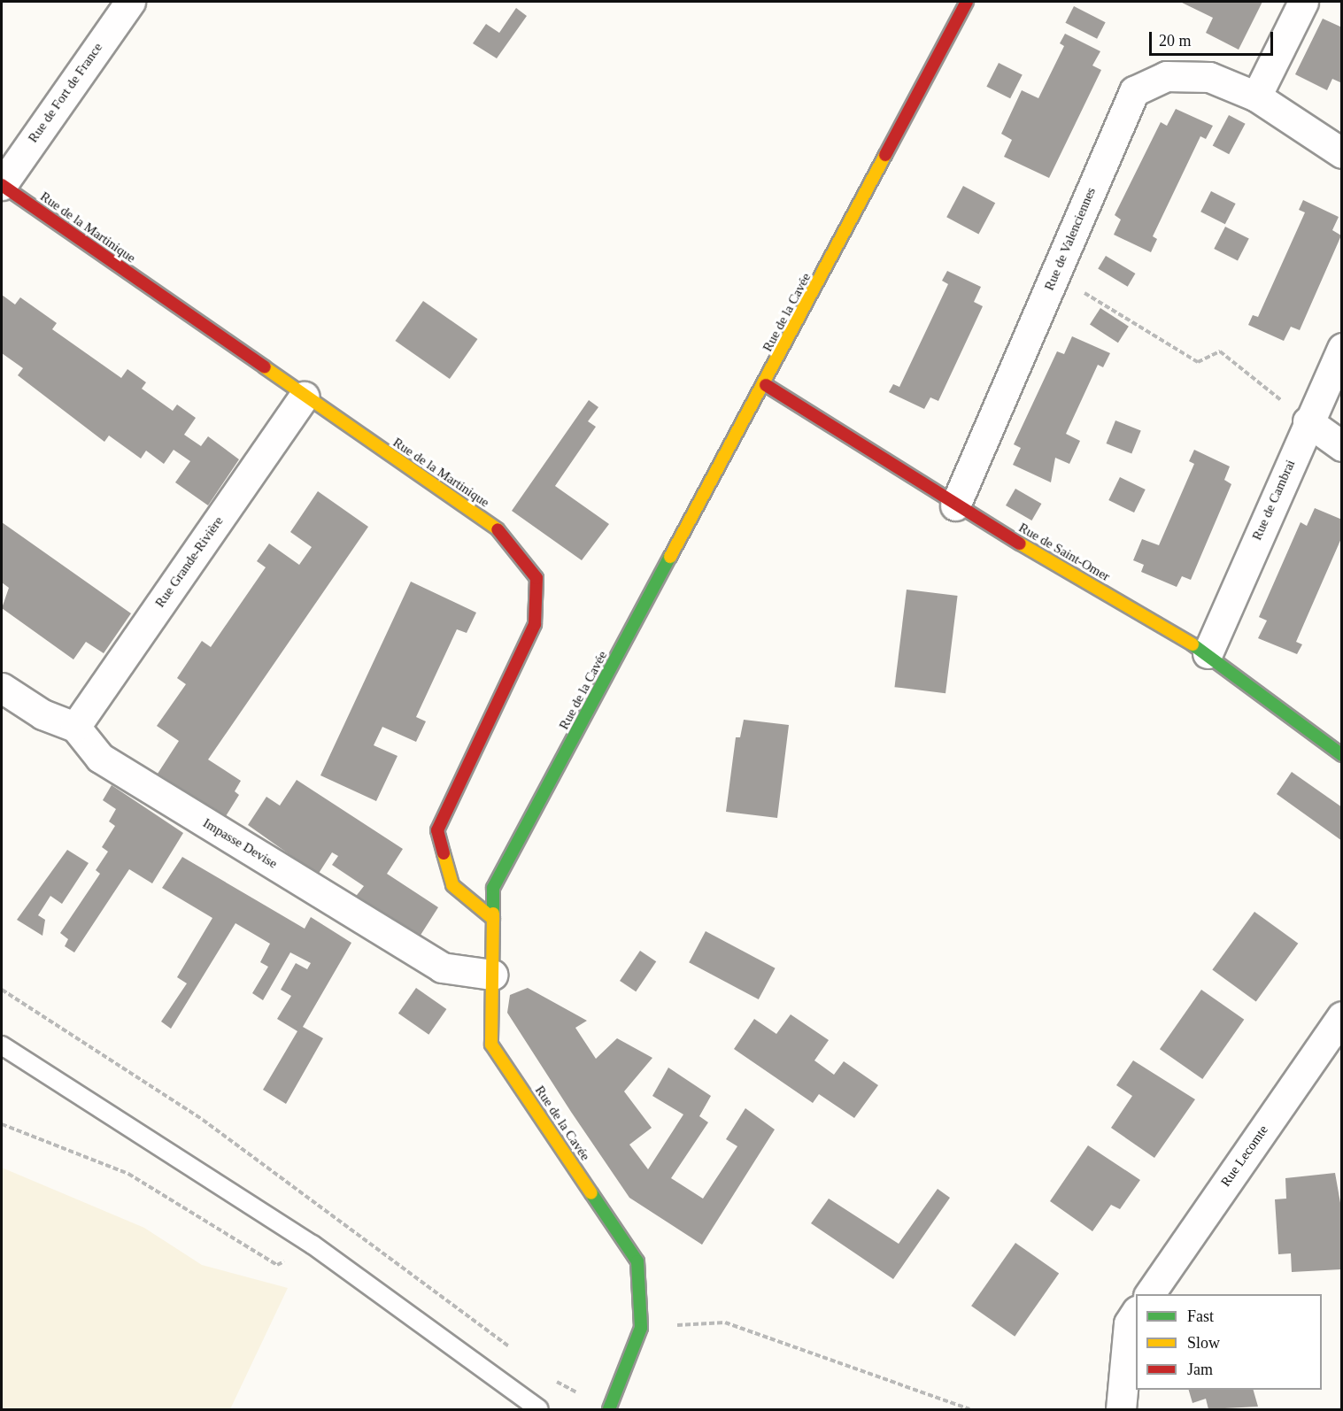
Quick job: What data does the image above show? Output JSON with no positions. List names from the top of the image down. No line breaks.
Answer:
{"streets":{"street":["Rue de Fort de France","Rue de la Martinique","Rue de Valenciennes","Rue de la Cavée","Rue de Cambrai","Rue de Saint-Omer","Rue Grande-Rivière","Impasse Devise","Rue Lecomte"]},"crossings":[["Rue de Fort de France","Rue de la Martinique"],["Rue de la Martinique","Rue de la Cavée"],["Rue de la Martinique","Rue Grande-Rivière"],["Rue de Valenciennes","Rue de Saint-Omer"],["Rue de la Cavée","Rue de Saint-Omer"],["Rue de la Cavée","Impasse Devise"],["Rue de Cambrai","Rue de Saint-Omer"],["Rue Grande-Rivière","Impasse Devise"]],"legend":["Fast","Slow","Jam"],"scale_bar":"20 m"}
